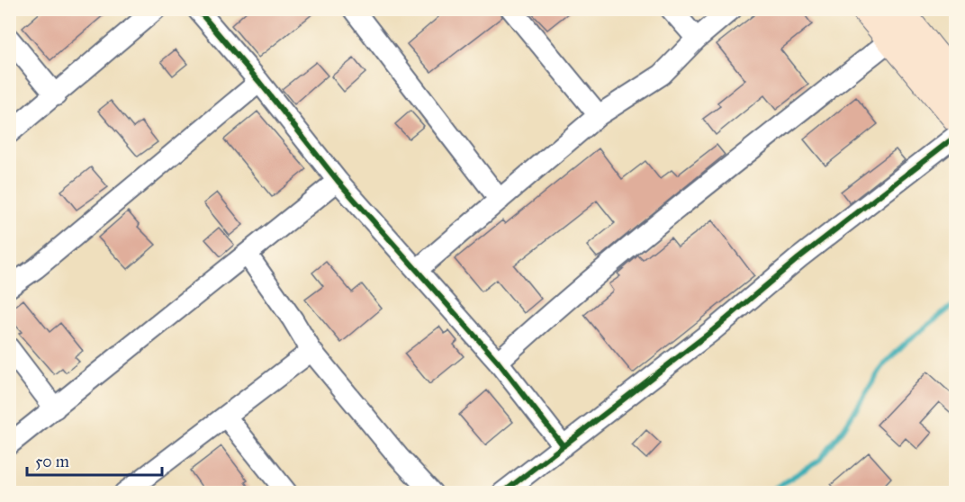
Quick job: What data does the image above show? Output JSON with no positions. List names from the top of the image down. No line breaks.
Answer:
{"scale_bar":"50 m"}
